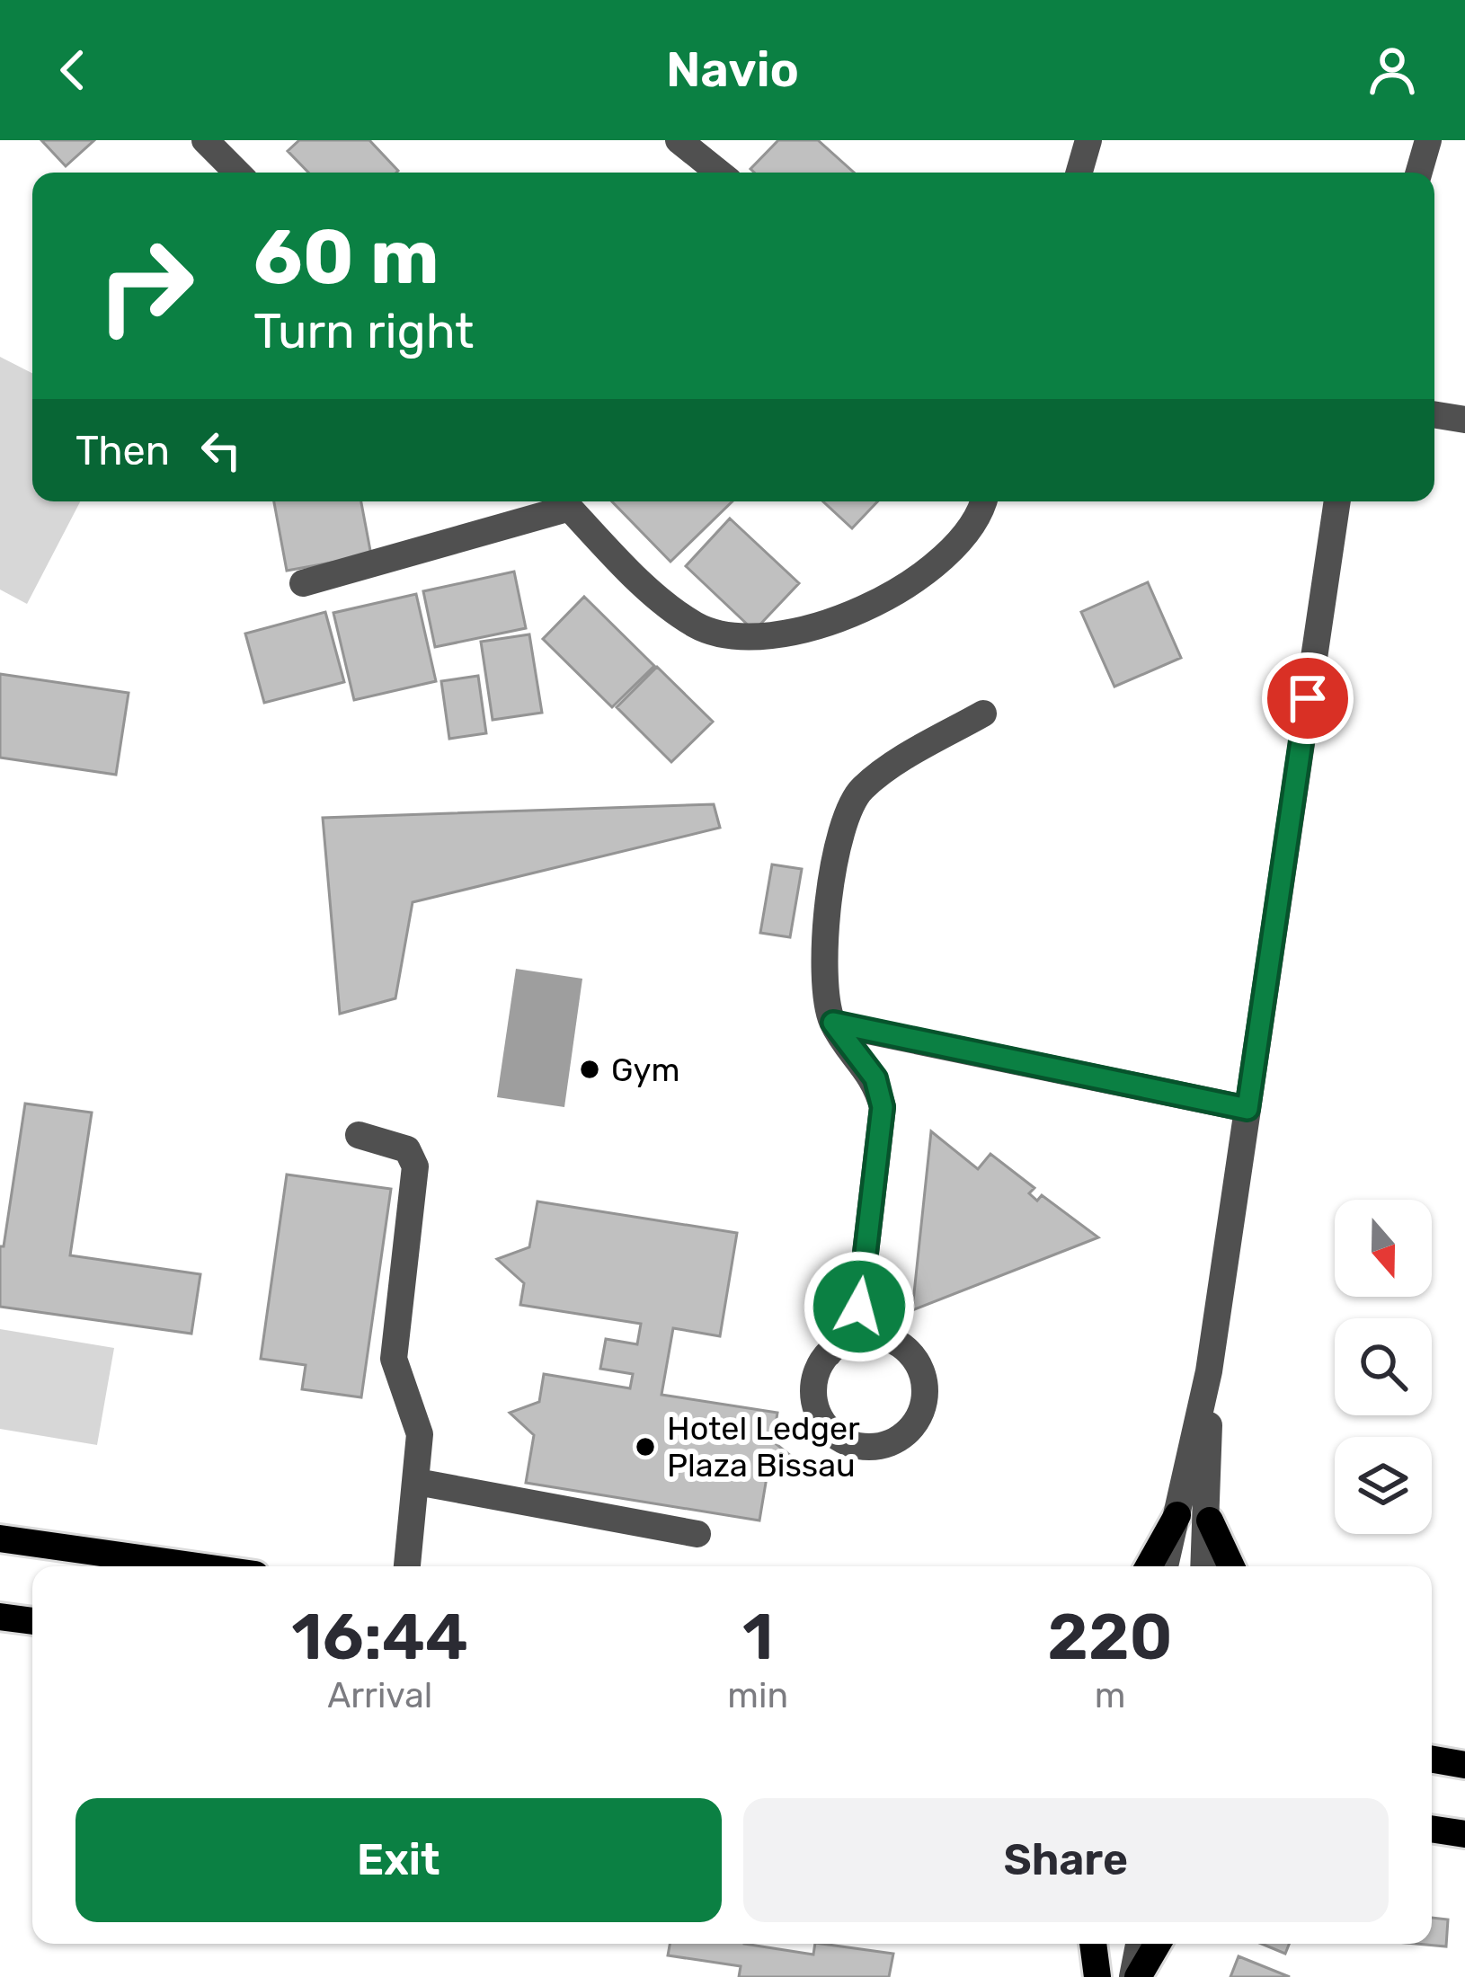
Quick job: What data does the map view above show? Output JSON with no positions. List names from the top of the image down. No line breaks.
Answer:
{"places":["Gym","Hotel Ledger Plaza Bissau"],"north":"bottom","page":{"header":"Navio","turn":["60 m","Turn right"],"then":"Then","eta":["16:44","Arrival","1","min","220","m"],"buttons":["Exit","Share"]}}
